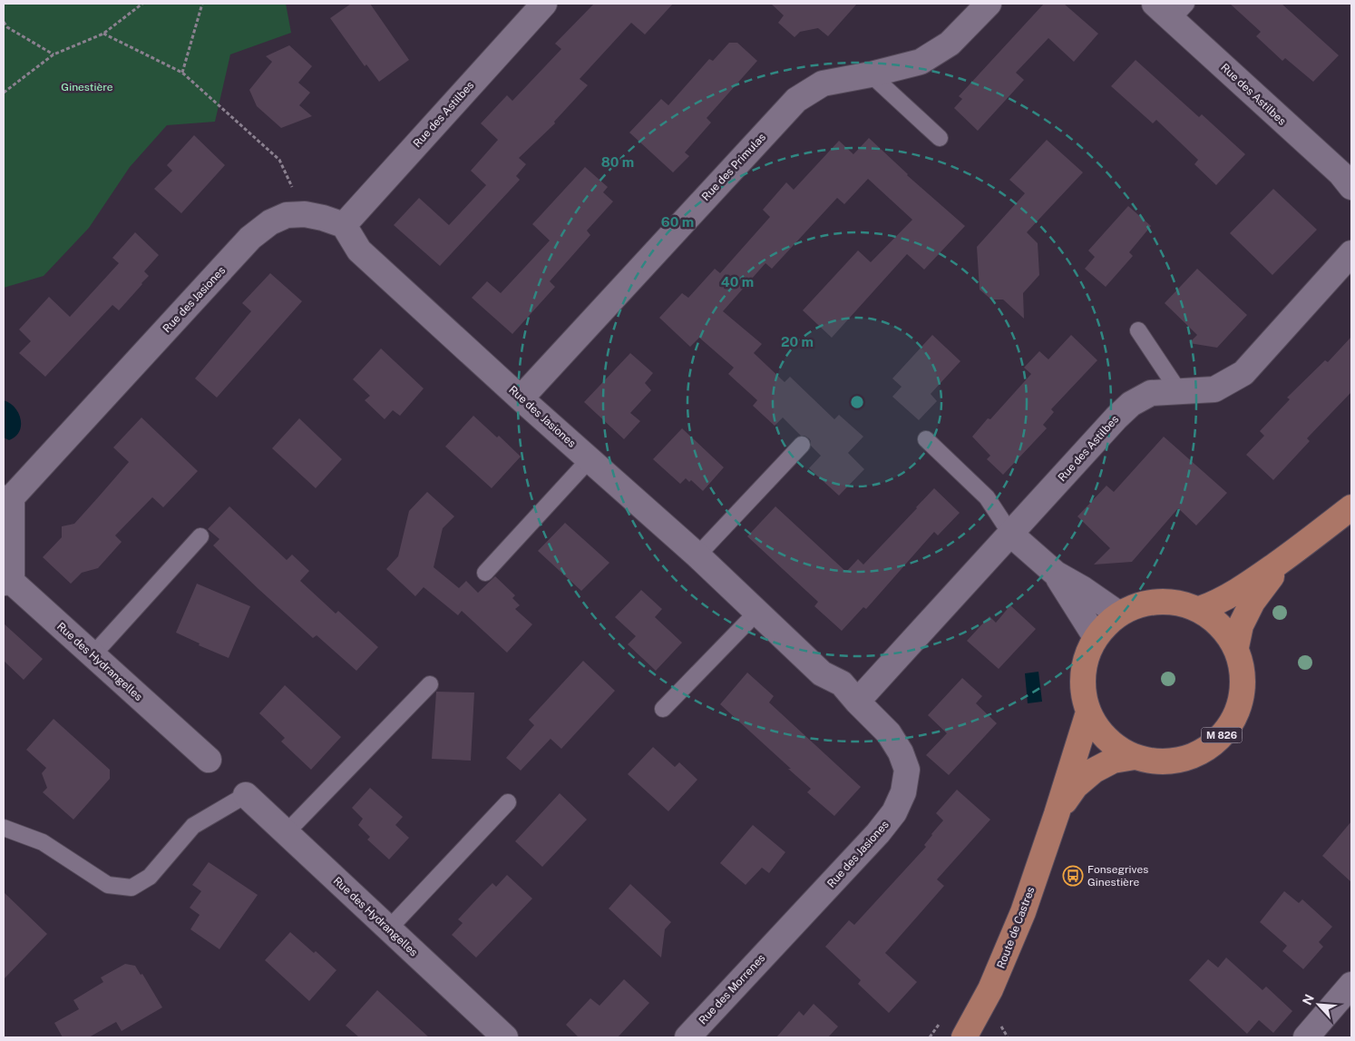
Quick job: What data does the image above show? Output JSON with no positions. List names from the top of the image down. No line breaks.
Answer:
{"streets":{"main road":["M 826","Route de Castres"],"street":["Rue des Astilbes","Rue des Primulas","Rue des Jasiones","Rue des Hydrangelles","Rue des Morrenes"]},"crossings":[["Rue des Astilbes","Rue des Jasiones"],["Rue des Primulas","Rue des Jasiones"],["Rue des Jasiones","Rue des Morrenes"],["M 826","Route de Castres"]],"parks":["Ginestière"],"places":{"bus stop":["Fonsegrives Ginestière"]},"north":"top left","rings":["80 m","60 m","40 m","20 m"]}
